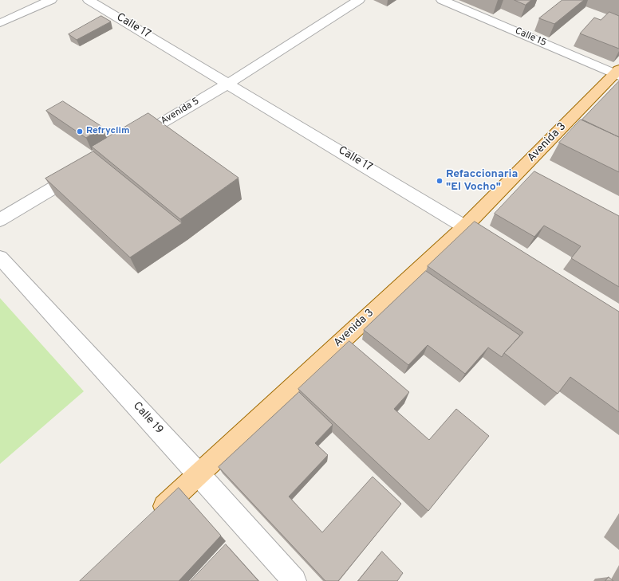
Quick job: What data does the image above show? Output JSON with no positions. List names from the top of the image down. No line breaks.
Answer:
{"streets":{"main road":["Avenida 3"],"street":["Calle 17","Calle 15","Avenida 5","Calle 19"]},"crossings":[["Calle 17","Avenida 5"],["Calle 17","Avenida 3"],["Calle 15","Avenida 3"],["Avenida 3","Calle 19"]],"places":["Refryclim","Refaccionaria \"El Vocho\""]}
